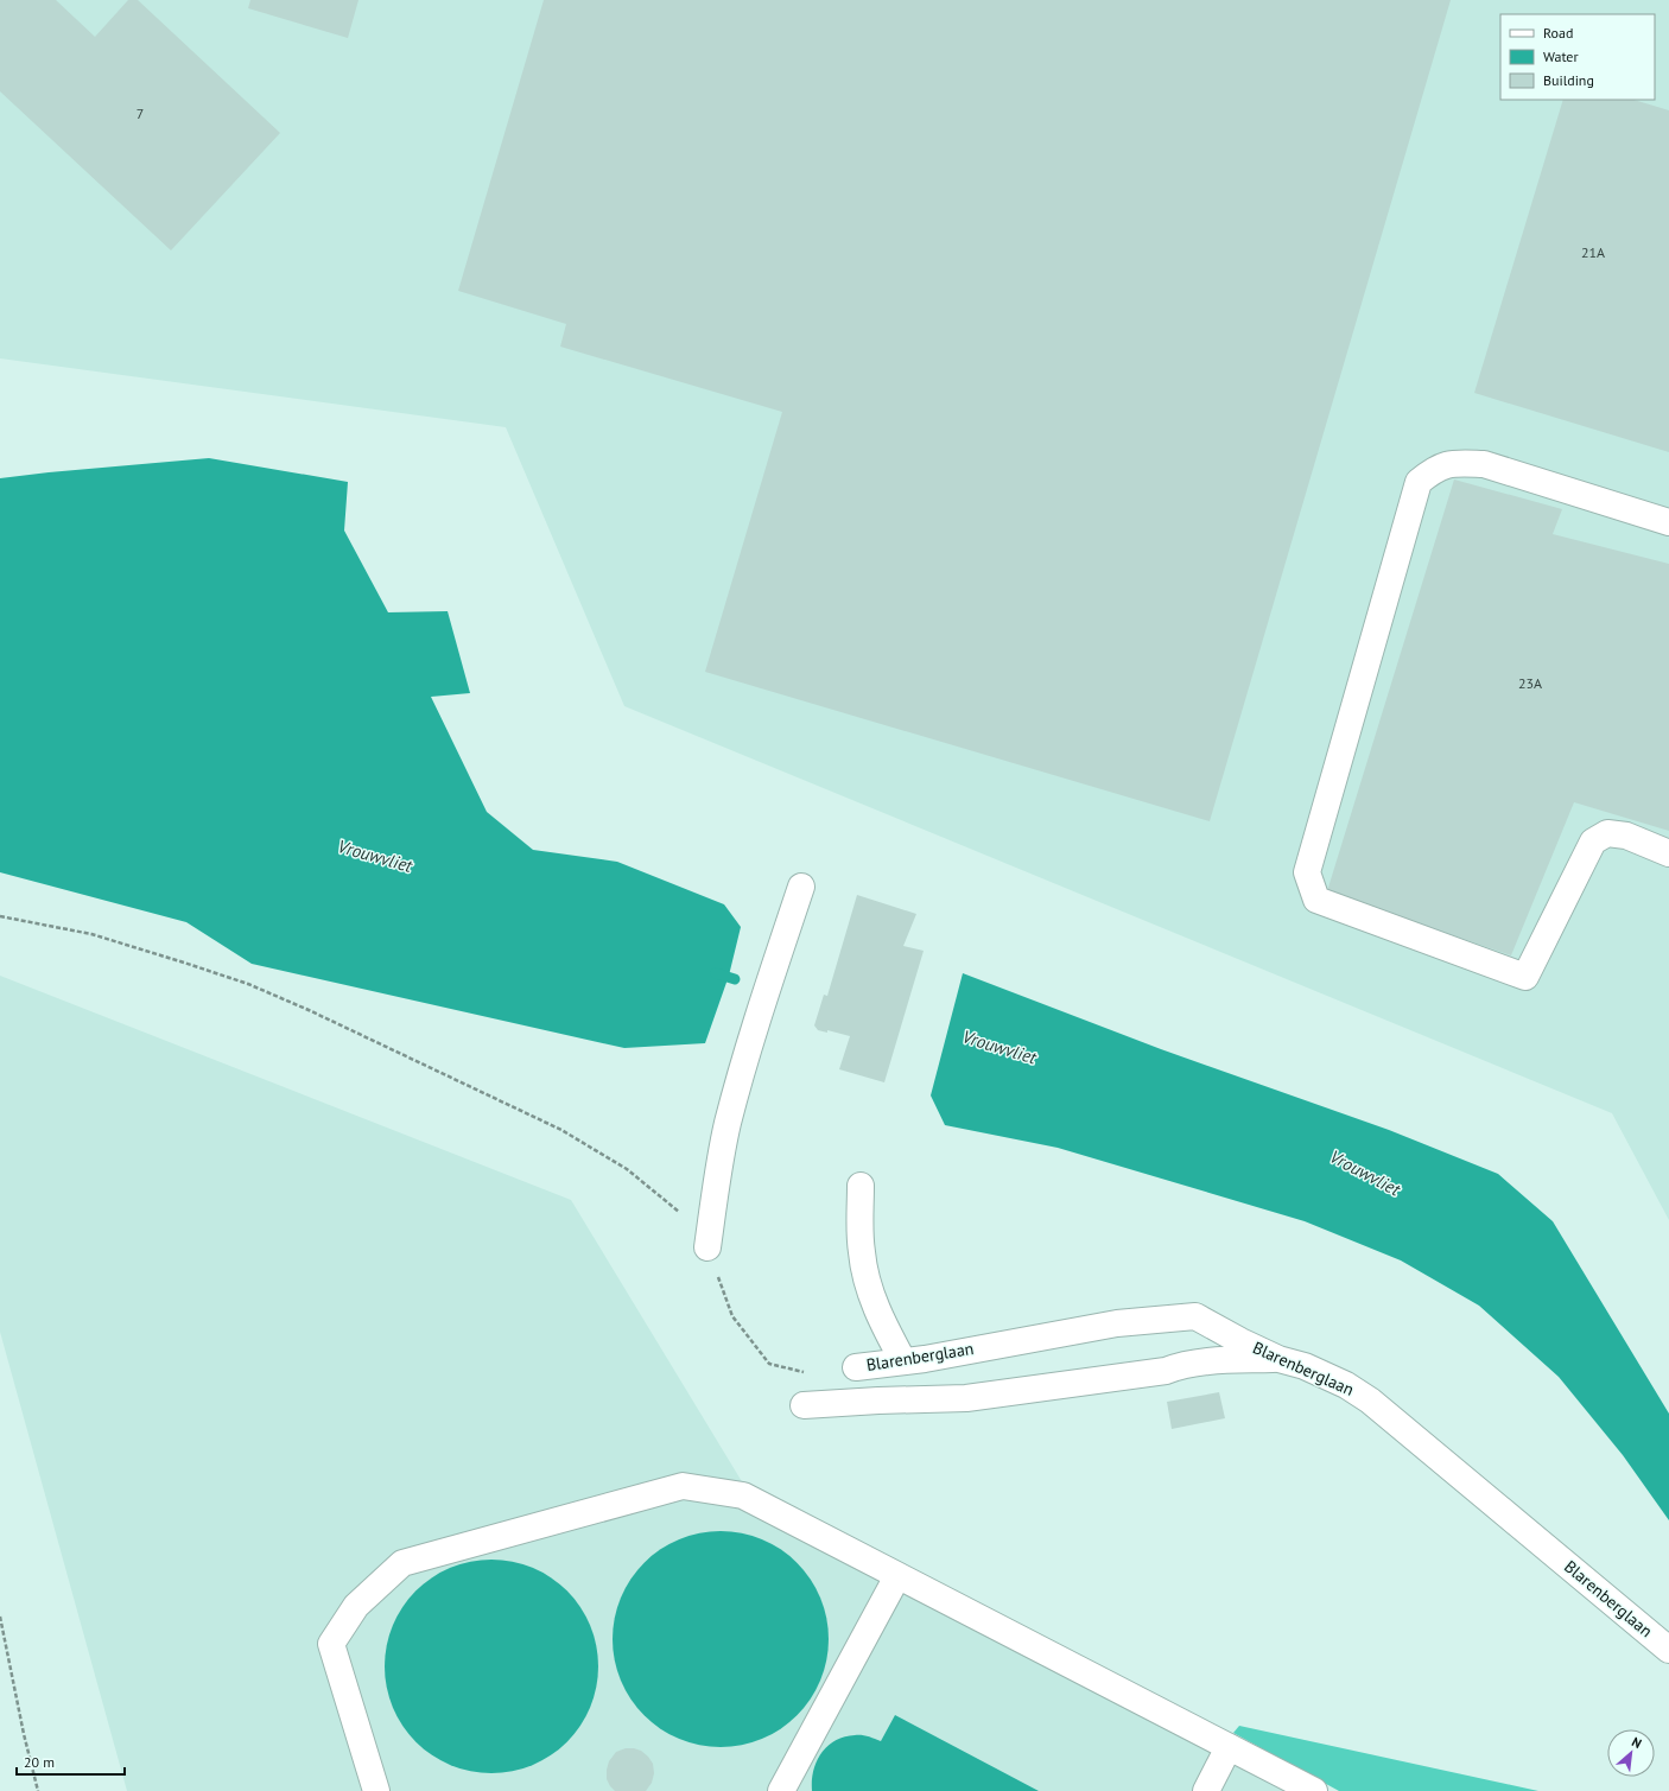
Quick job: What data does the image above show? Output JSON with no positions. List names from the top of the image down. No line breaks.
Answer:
{"streets":{"street":["Blarenberglaan"]},"water":["Vrouwvliet"],"house_numbers":["7","21A","23A"],"legend":["Road","Water","Building"],"scale_bar":"20 m","north":"top right"}
